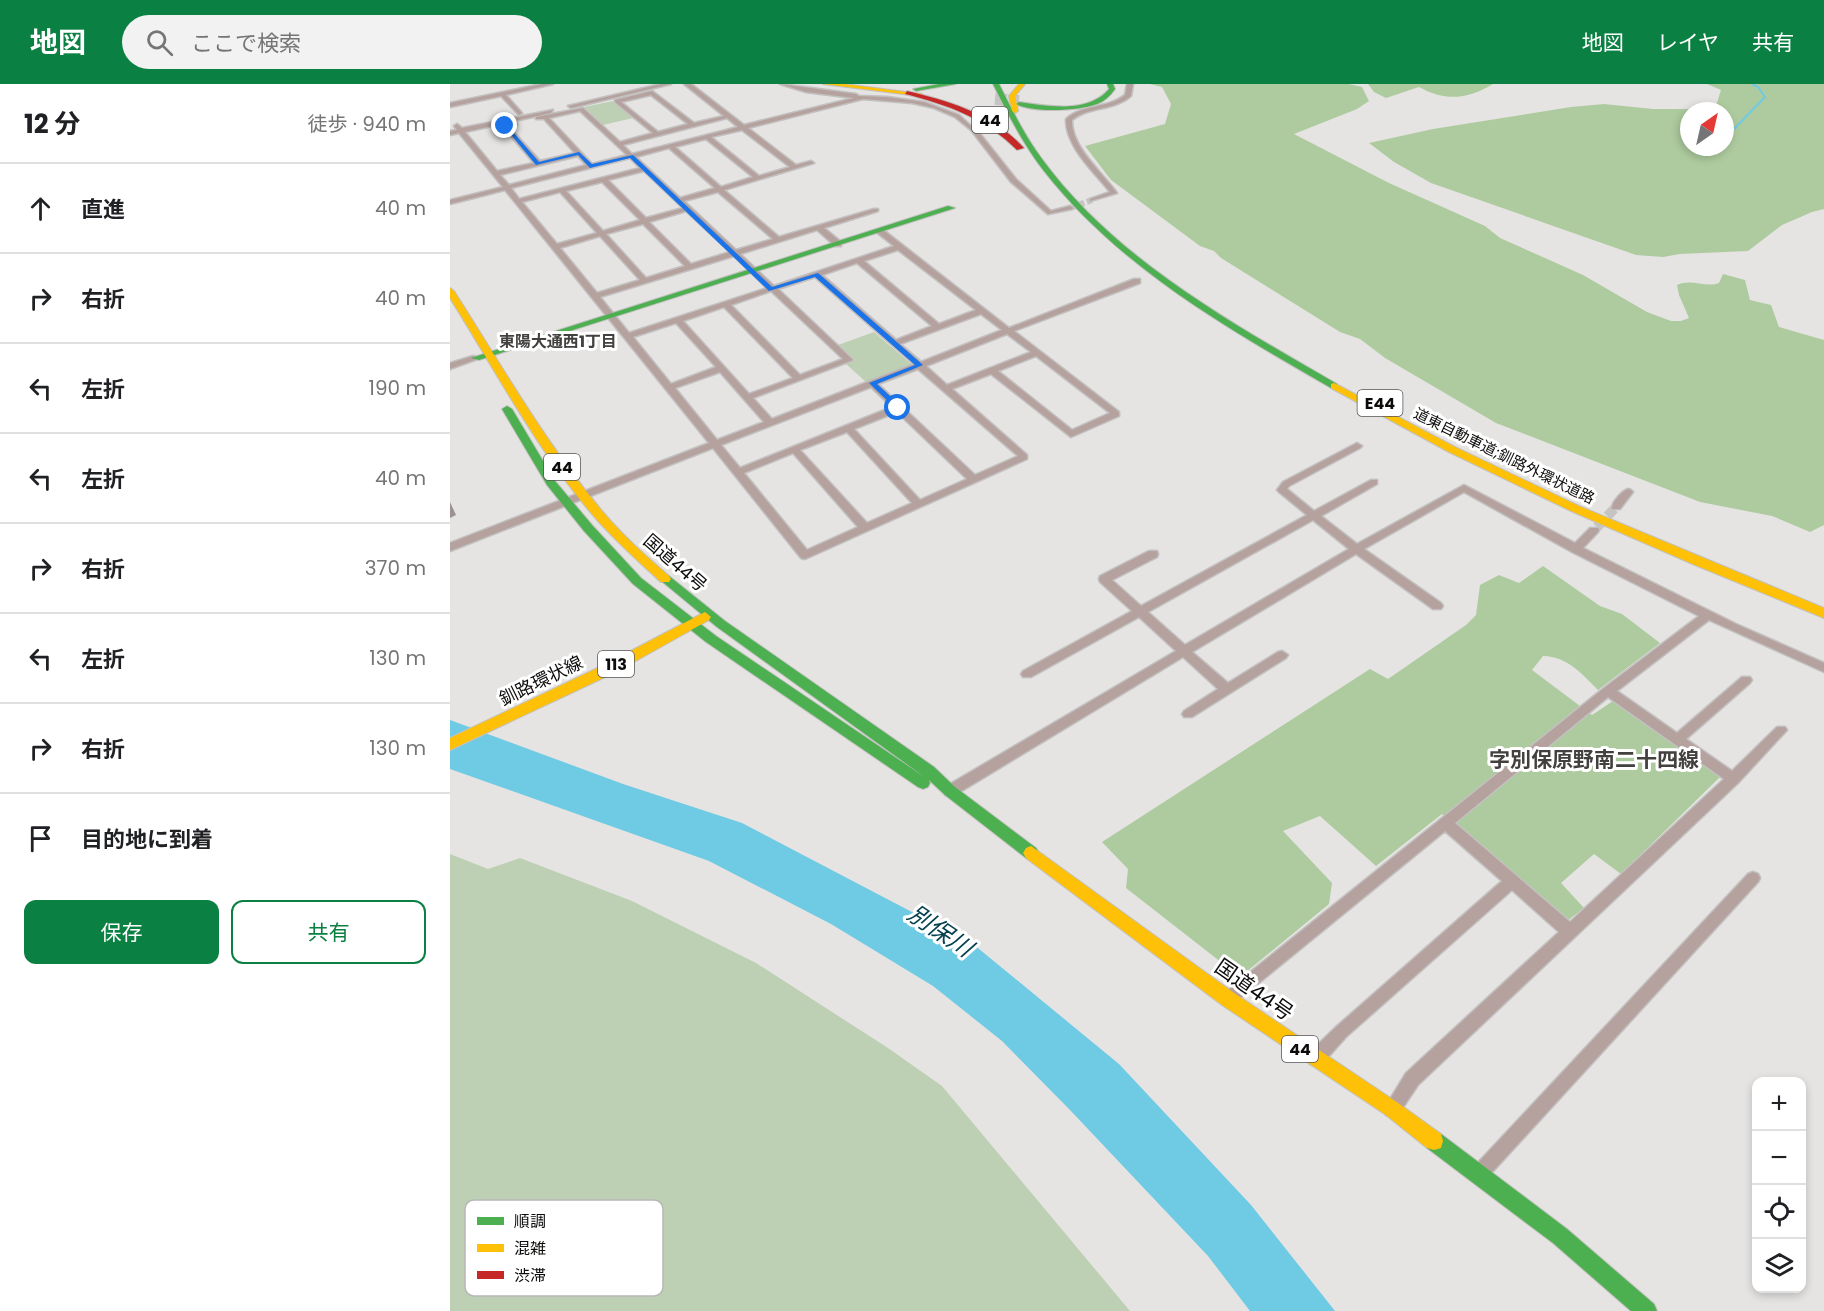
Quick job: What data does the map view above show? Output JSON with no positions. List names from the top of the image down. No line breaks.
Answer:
{"streets":{"main road":["44","E44","道東自動車道;釧路外環状道路","国道44号","113","釧路環状線"]},"crossings":[["44","道東自動車道;釧路外環状道路"],["国道44号","釧路環状線"]],"districts":["東陽大通西1丁目","字別保原野南二十四線"],"water":["別保川"],"legend":["順調","混雑","渋滞"],"north":"top right","page":{"header":"地図","search":"ここで検索","nav":["地図","レイヤ","共有"],"heading":["12 分","徒歩 · 940 m"],"list":[["直進","40 m"],["右折","40 m"],["左折","190 m"],["左折","40 m"],["右折","370 m"],["左折","130 m"],["右折","130 m"],"目的地に到着"],"buttons":["保存","共有"],"map_buttons":["+","−"]}}
